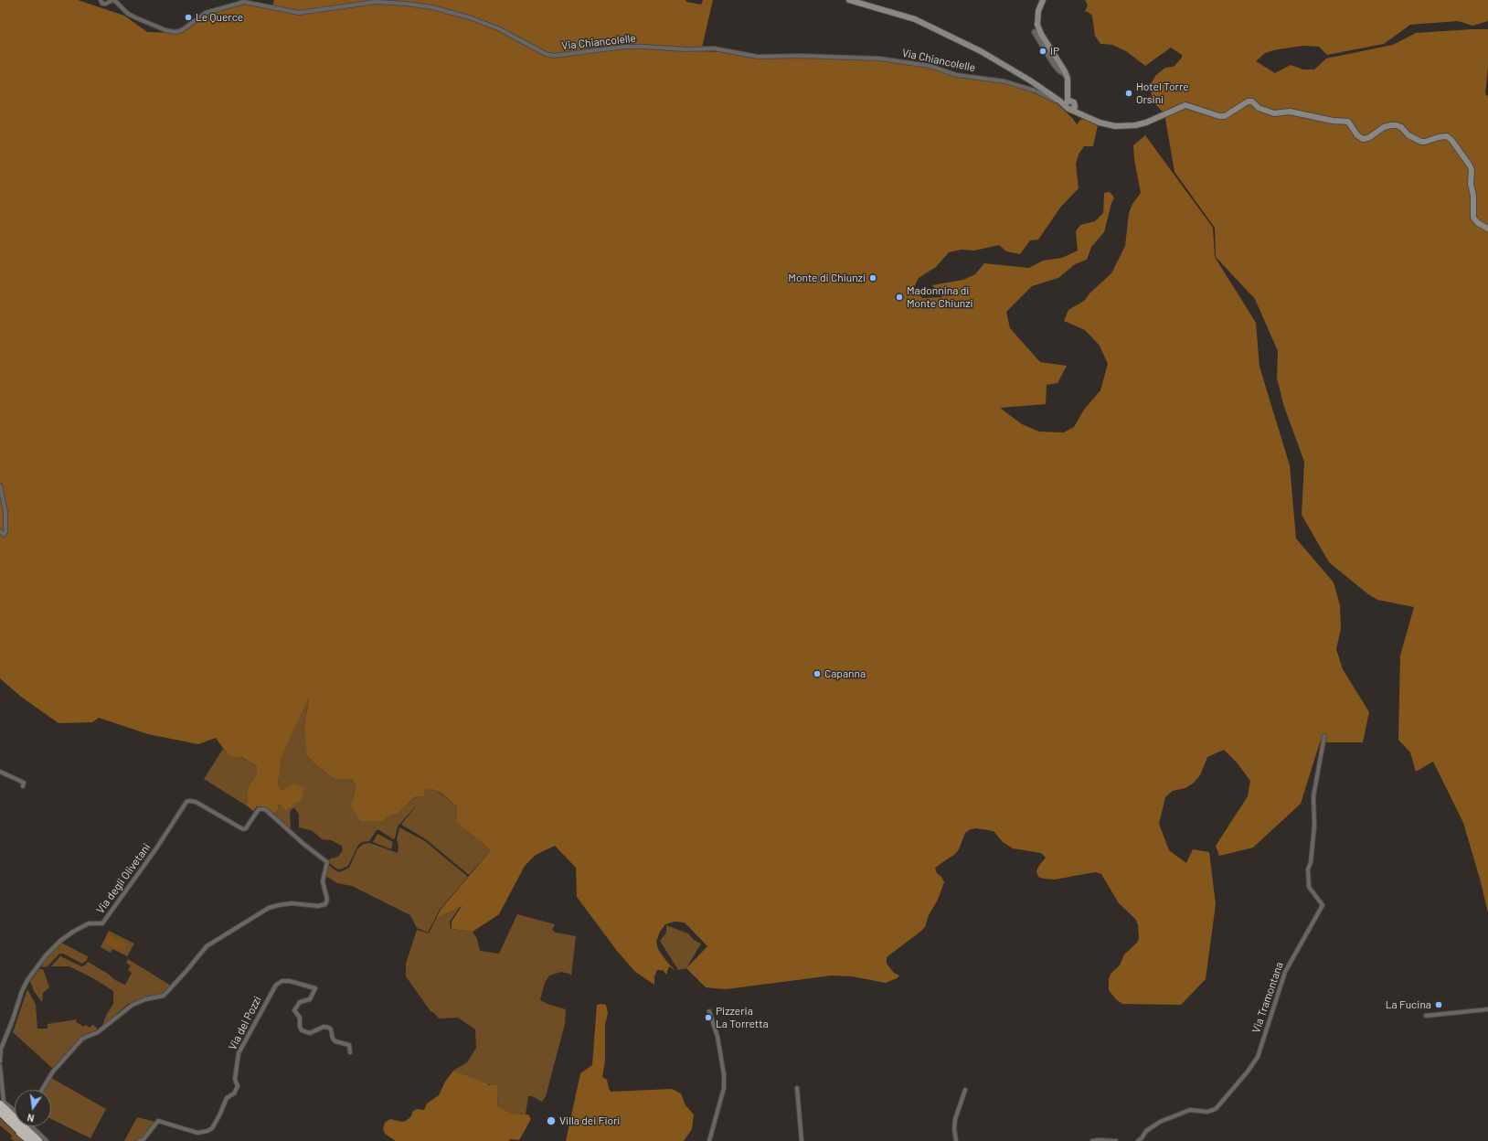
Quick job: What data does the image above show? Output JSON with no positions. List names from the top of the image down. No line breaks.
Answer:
{"streets":{"street":["Via Chiancolelle","Via degli Olivetani","Via Tramontana","Via dei Pozzi"]},"places":["Le Querce","IP","Hotel Torre Orsini","Monte di Chiunzi","Madonnina di Monte Chiunzi","Capanna","La Fucina","Pizzeria La Torretta","Villa dei Fiori"],"north":"bottom"}
